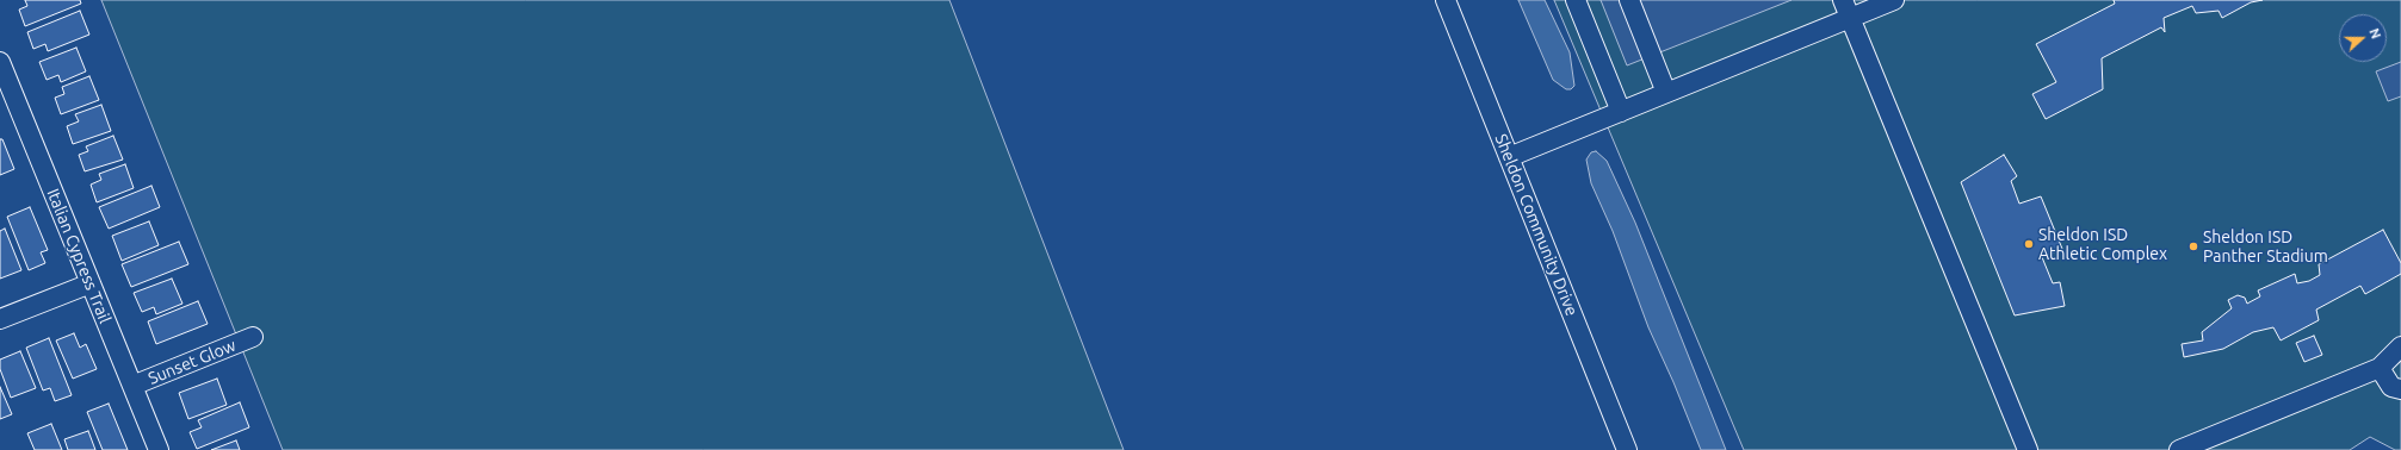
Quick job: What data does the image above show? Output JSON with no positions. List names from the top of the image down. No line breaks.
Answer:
{"streets":{"street":["Sheldon Community Drive","Italian Cypress Trail","Sunset Glow"]},"crossings":[["Italian Cypress Trail","Sunset Glow"]],"places":["Sheldon ISD Athletic Complex","Sheldon ISD Panther Stadium"],"north":"right"}
